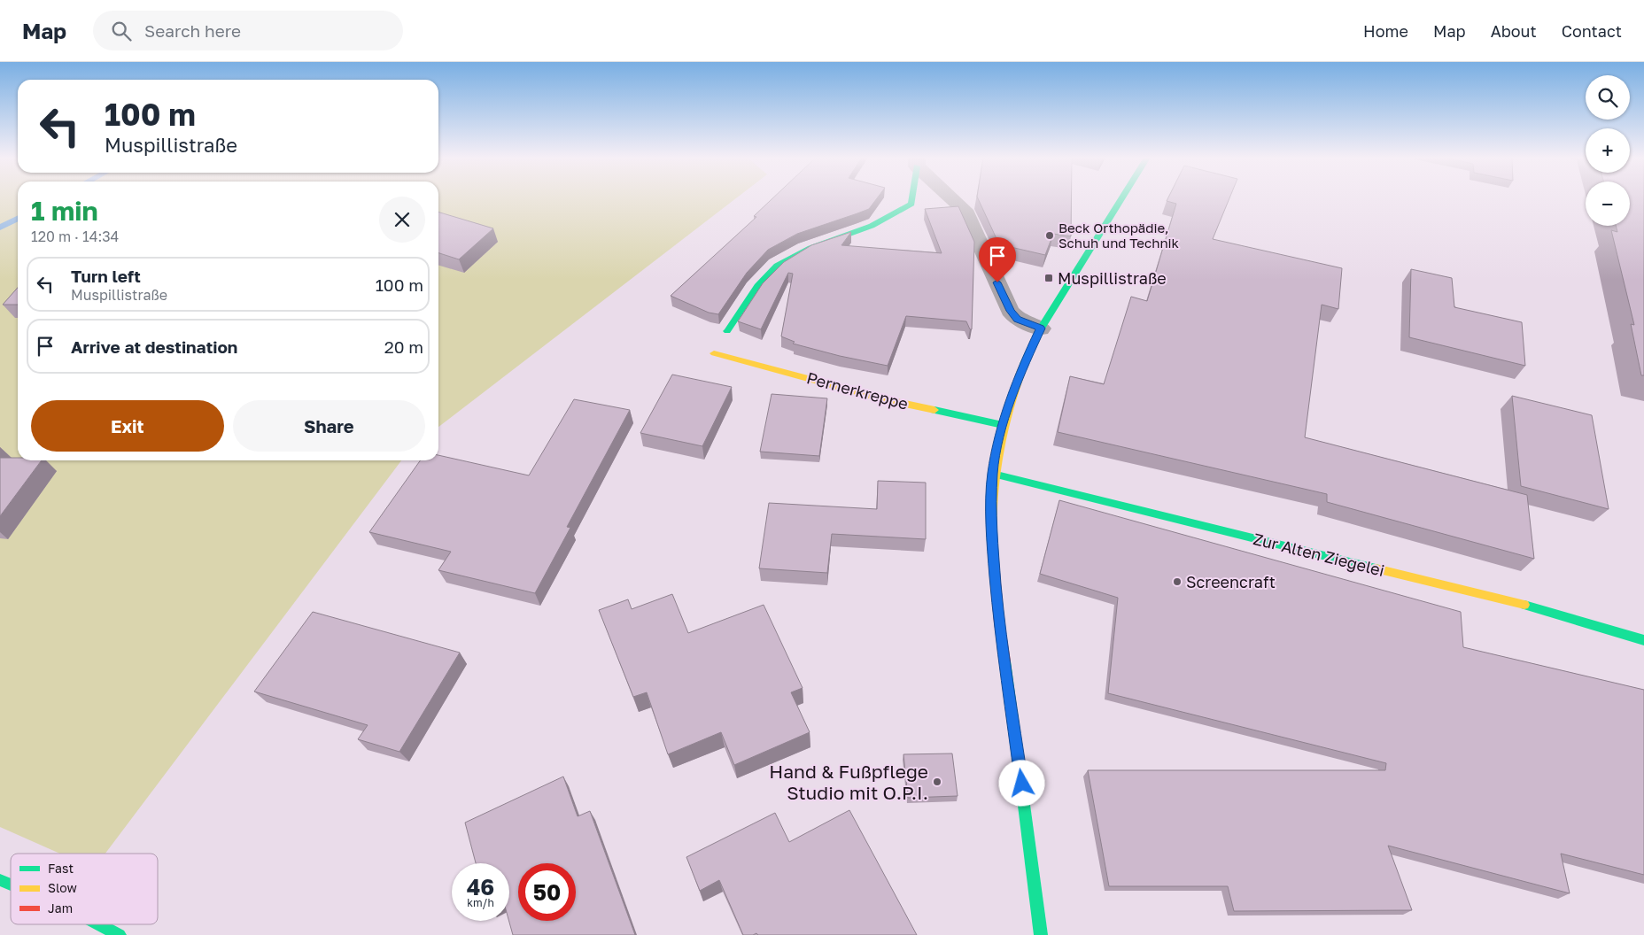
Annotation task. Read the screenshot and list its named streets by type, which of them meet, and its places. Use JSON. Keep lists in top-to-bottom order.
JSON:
{
  "streets": {
    "street": ["Pernerkreppe", "Zur Alten Ziegelei"]
  },
  "places": {
    "other": ["Beck Orthopädie, Schuh und Technik", "Screencraft", "Hand & Fußpflege Studio mit O.P.I."],
    "transit": ["Muspillistraße"]
  },
  "legend": ["Fast", "Slow", "Jam"],
  "page": {
    "header": "Map",
    "search": "Search here",
    "nav": [
      "Home",
      "Map",
      "About",
      "Contact"
    ],
    "map_buttons": ["+", "−"],
    "turn": ["100 m", "Muspillistraße"],
    "heading": ["1 min", "120 m · 14:34"],
    "list": [
      {
        "name": "Turn left",
        "note": "Muspillistraße",
        "value": "100 m"
      },
      {
        "name": "Arrive at destination",
        "value": "20 m"
      }
    ],
    "buttons": ["Exit", "Share"],
    "speed": "46 km/h",
    "limit": "50"
  }
}
